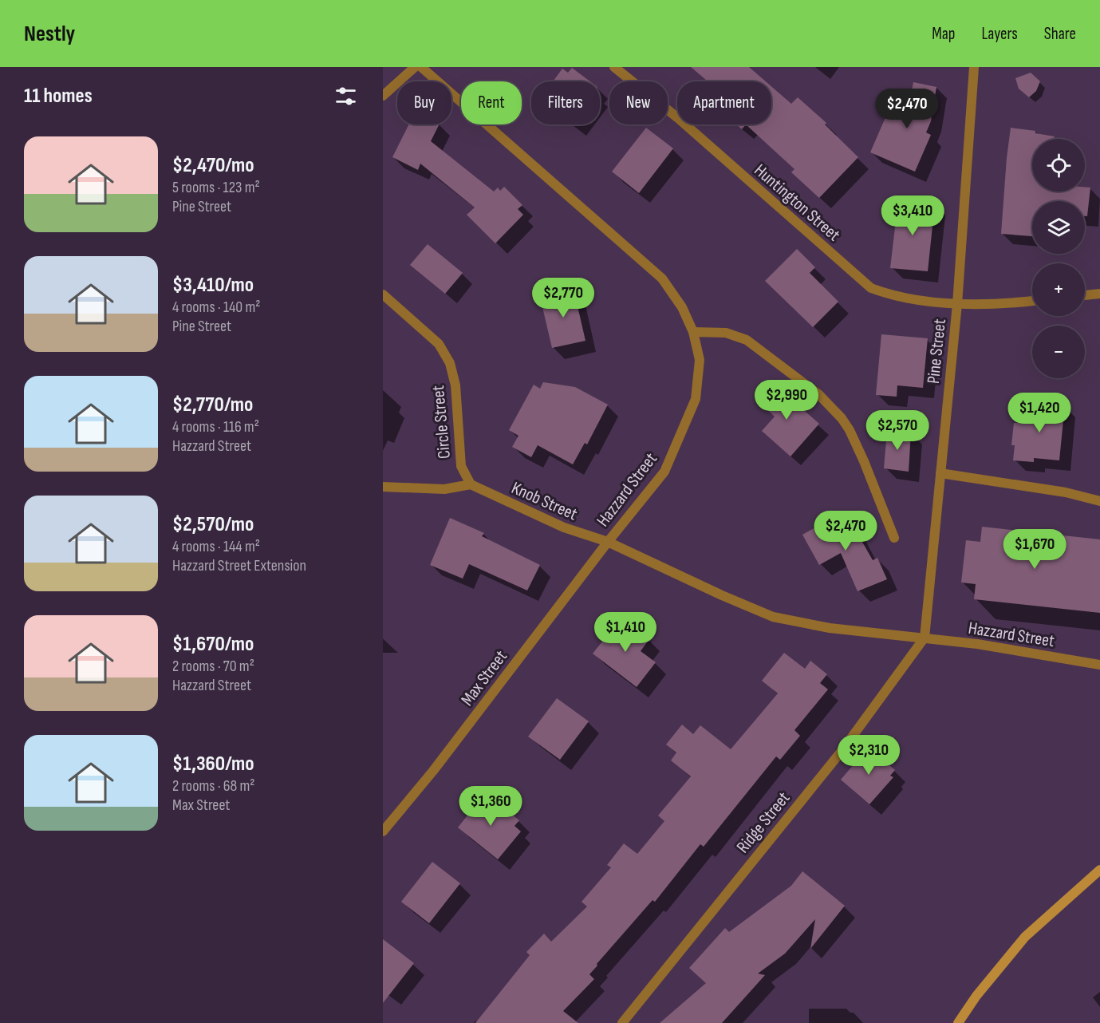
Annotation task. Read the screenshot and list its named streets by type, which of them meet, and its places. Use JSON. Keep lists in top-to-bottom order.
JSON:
{
  "streets": {
    "street": [
      "Huntington Street",
      "Pine Street",
      "Circle Street",
      "Hazzard Street",
      "Knob Street",
      "Max Street",
      "Ridge Street"
    ]
  },
  "crossings": [
    ["Huntington Street", "Pine Street"],
    ["Pine Street", "Hazzard Street"],
    ["Pine Street", "Ridge Street"],
    ["Circle Street", "Knob Street"],
    ["Hazzard Street", "Knob Street"],
    ["Hazzard Street", "Max Street"],
    ["Hazzard Street", "Ridge Street"],
    ["Knob Street", "Max Street"]
  ],
  "page": {
    "header": "Nestly",
    "nav": ["Map", "Layers", "Share"],
    "heading": "11 homes",
    "chip": [
      "Buy",
      "Rent",
      "Filters",
      "New",
      "Apartment"
    ],
    "price": [
      "$2,470",
      "$3,410",
      "$2,770",
      "$2,990",
      "$1,420",
      "$2,570",
      "$2,470",
      "$1,670",
      "$1,410",
      "$2,310",
      "$1,360"
    ],
    "list": [
      {
        "name": "$2,470/mo",
        "note": "5 rooms · 123 m² · Pine Street"
      },
      {
        "name": "$3,410/mo",
        "note": "4 rooms · 140 m² · Pine Street"
      },
      {
        "name": "$2,770/mo",
        "note": "4 rooms · 116 m² · Hazzard Street"
      },
      {
        "name": "$2,570/mo",
        "note": "4 rooms · 144 m² · Hazzard Street Extension"
      },
      {
        "name": "$1,670/mo",
        "note": "2 rooms · 70 m² · Hazzard Street"
      },
      {
        "name": "$1,360/mo",
        "note": "2 rooms · 68 m² · Max Street"
      }
    ],
    "map_buttons": ["+", "−"]
  }
}
